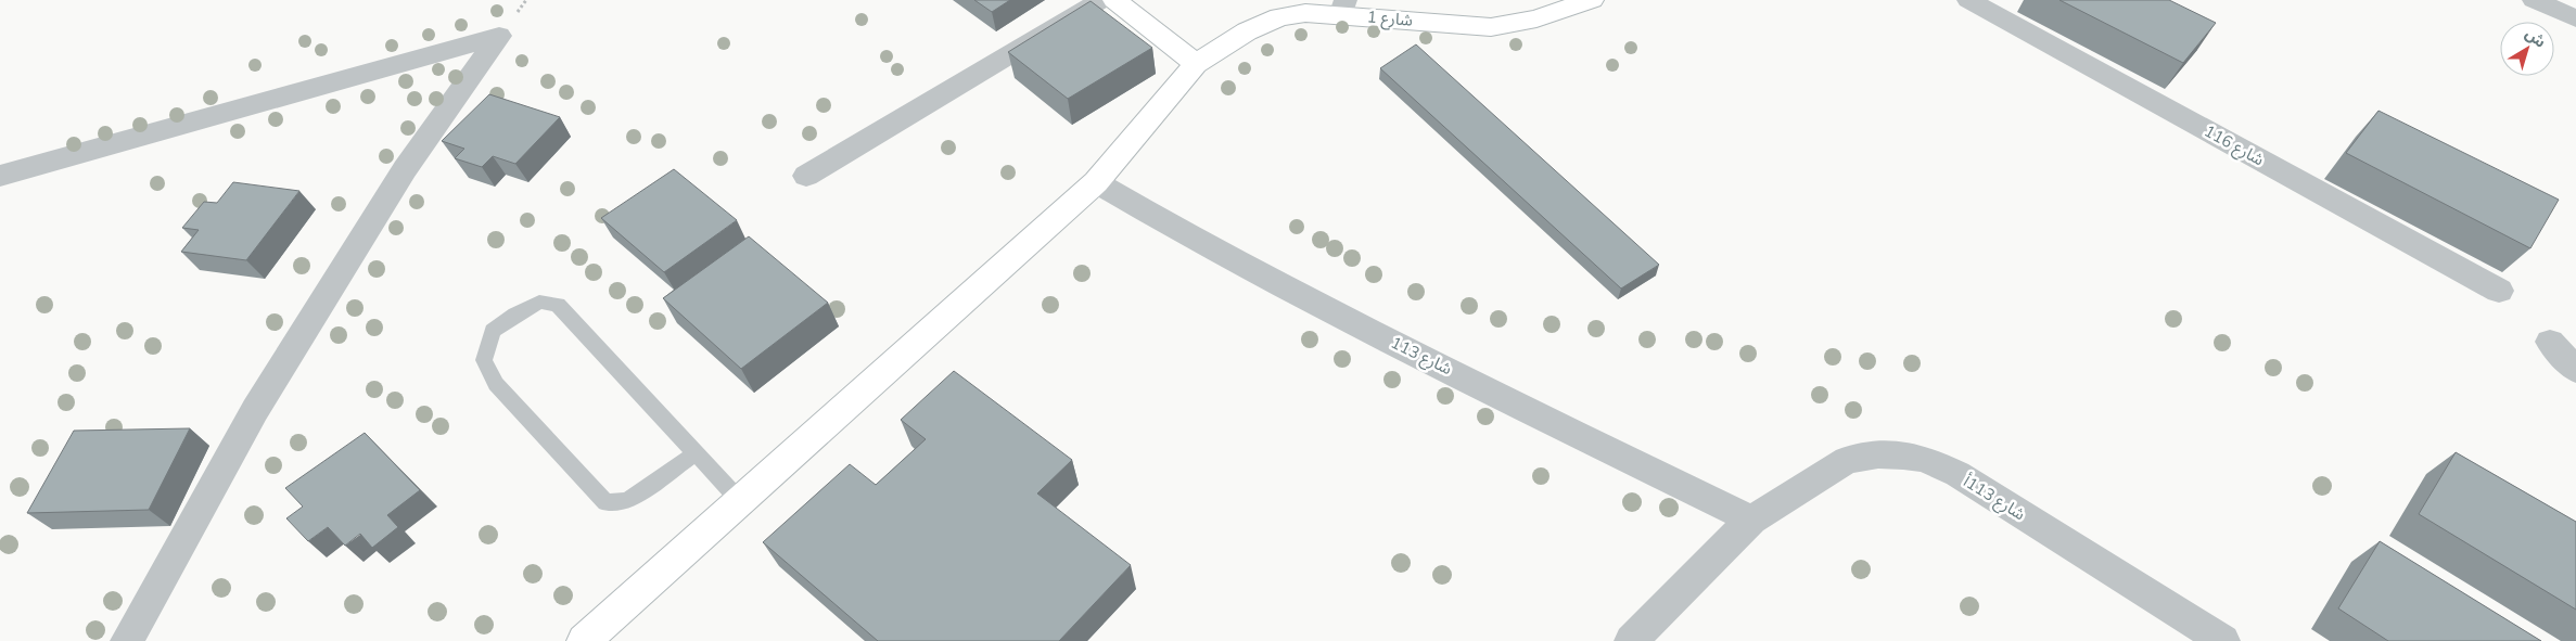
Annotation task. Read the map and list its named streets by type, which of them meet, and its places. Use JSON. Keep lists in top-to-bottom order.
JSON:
{
  "streets": {
    "main road": ["شارع 1"],
    "street": ["شارع 116", "شارع 113", "شارع 113أ"]
  },
  "crossings": [
    ["شارع 1", "شارع 113"],
    ["شارع 113", "شارع 113أ"]
  ],
  "north": "top right"
}
